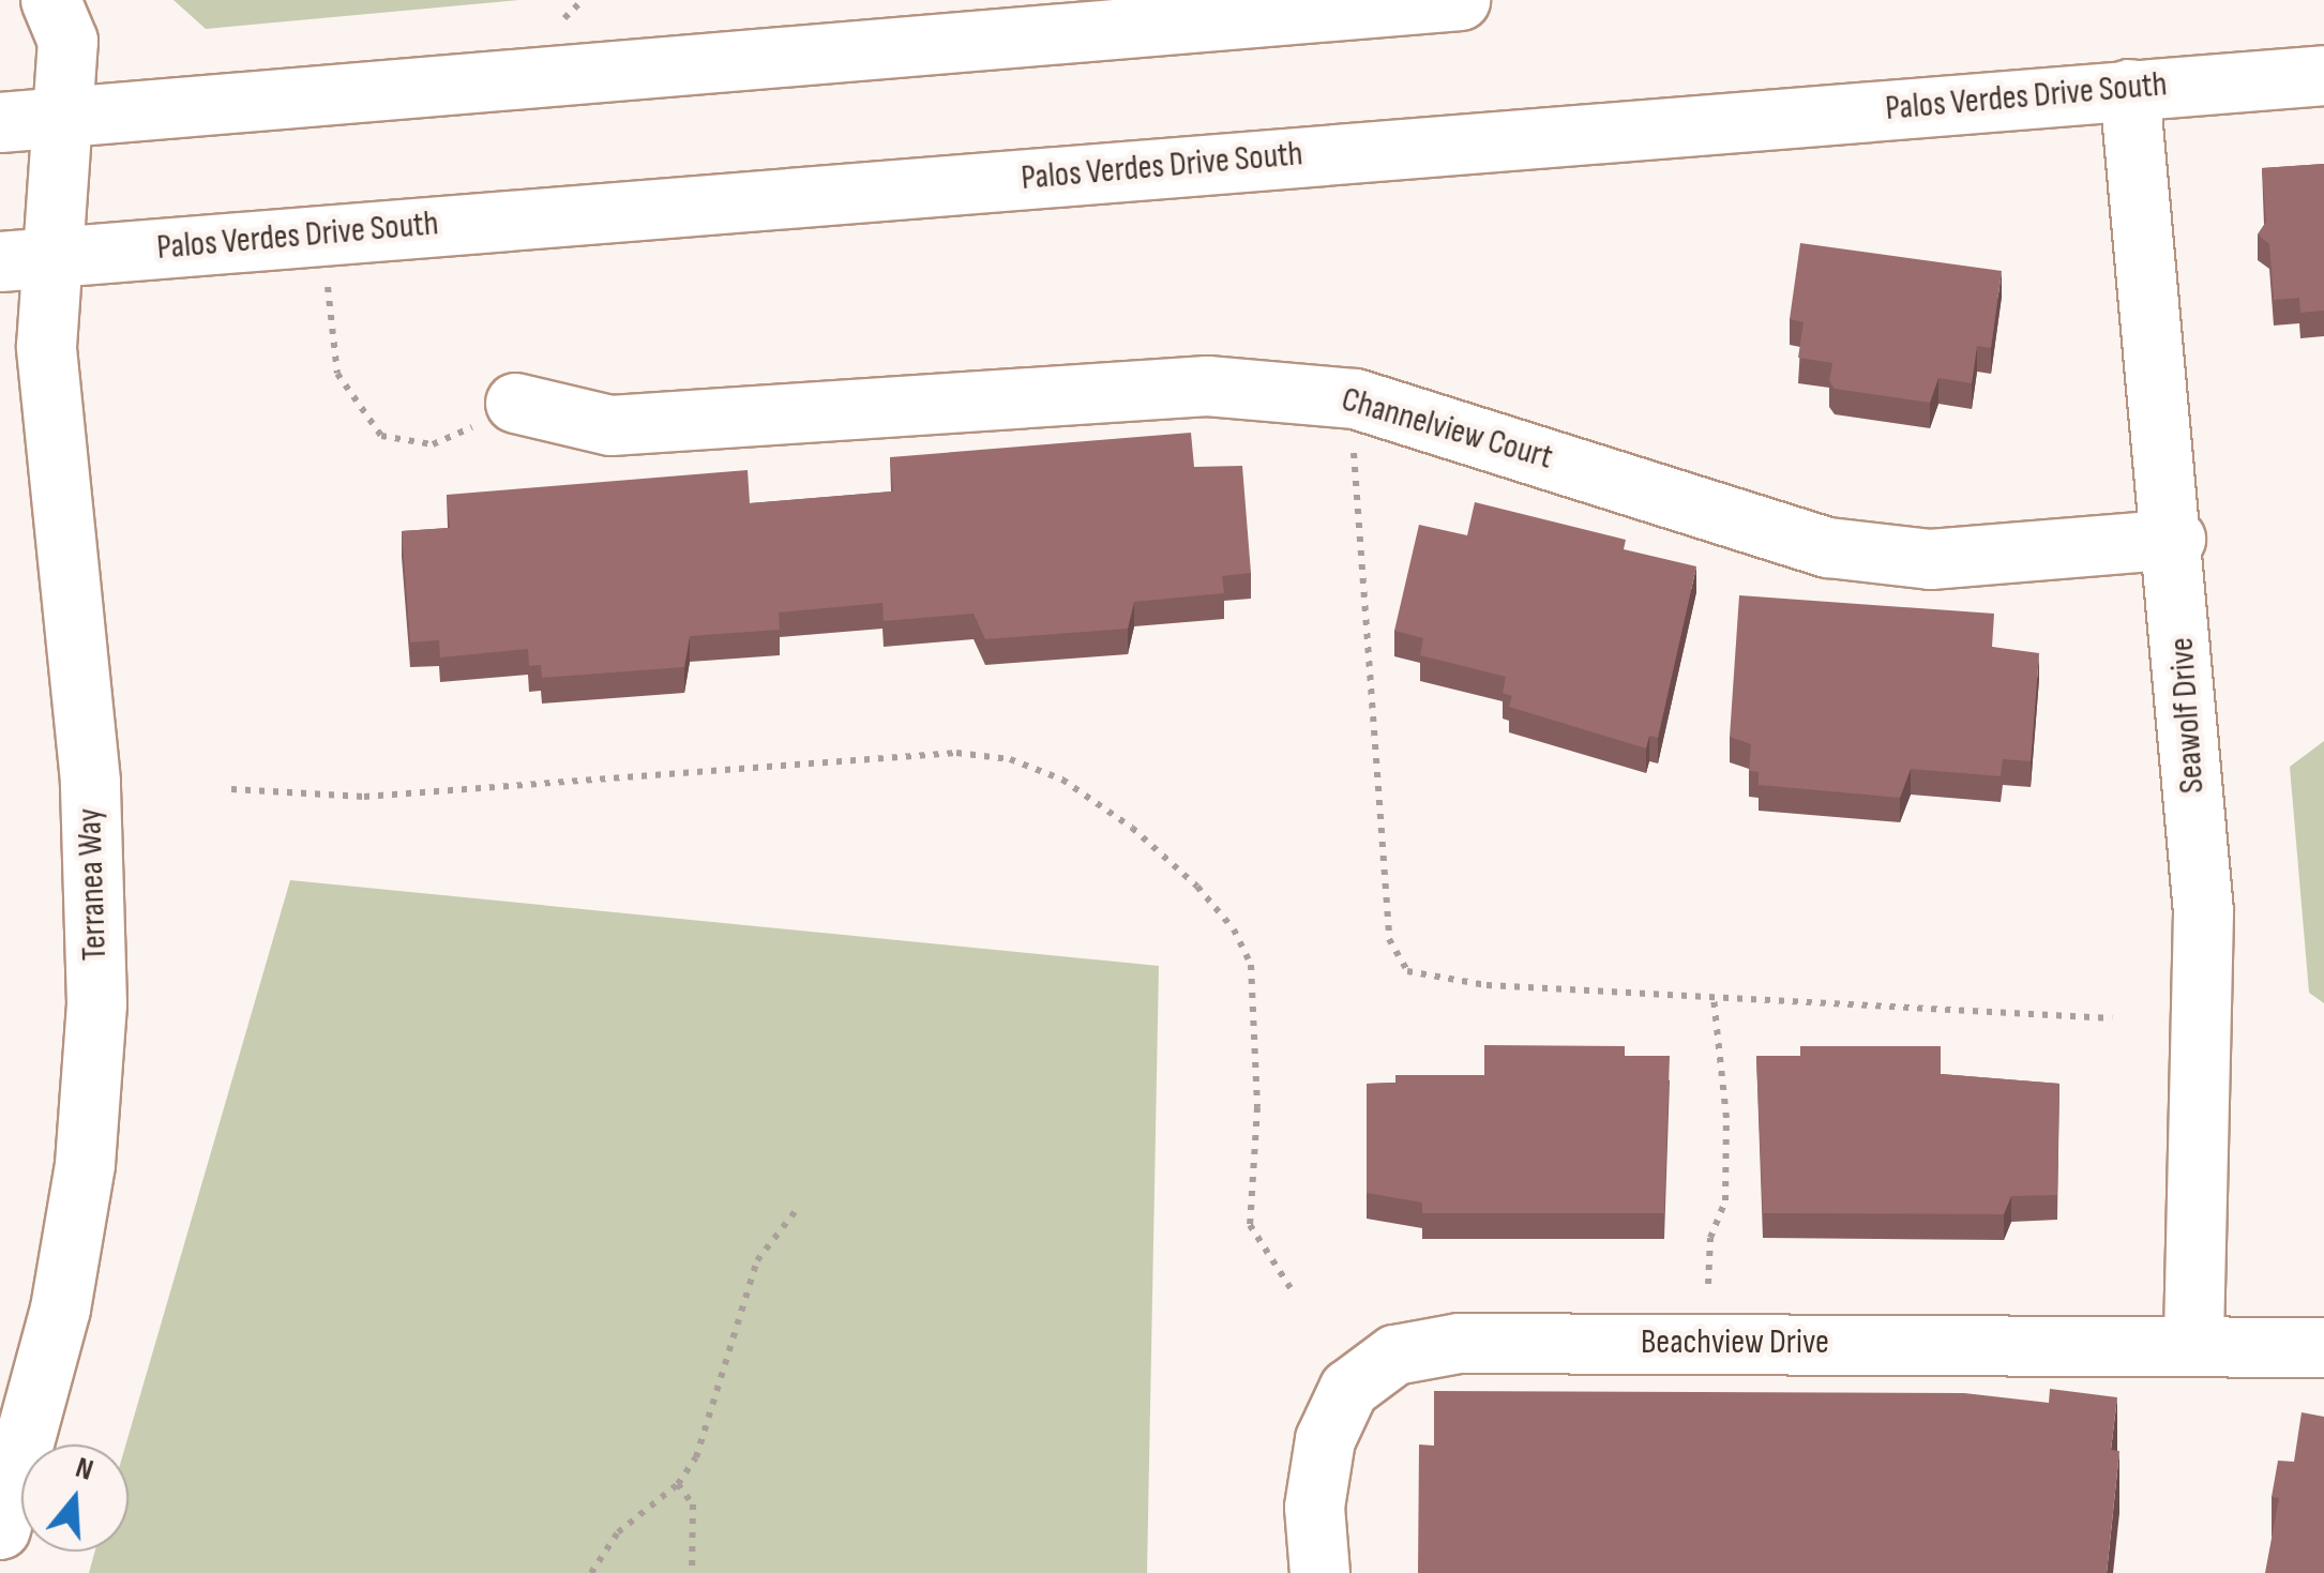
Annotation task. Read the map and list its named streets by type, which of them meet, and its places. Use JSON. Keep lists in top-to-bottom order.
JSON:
{
  "streets": {
    "street": [
      "Palos Verdes Drive South",
      "Channelview Court",
      "Seawolf Drive",
      "Terranea Way",
      "Beachview Drive"
    ]
  },
  "crossings": [
    ["Palos Verdes Drive South", "Seawolf Drive"],
    ["Palos Verdes Drive South", "Terranea Way"],
    ["Channelview Court", "Seawolf Drive"],
    ["Seawolf Drive", "Beachview Drive"]
  ],
  "north": "top"
}
